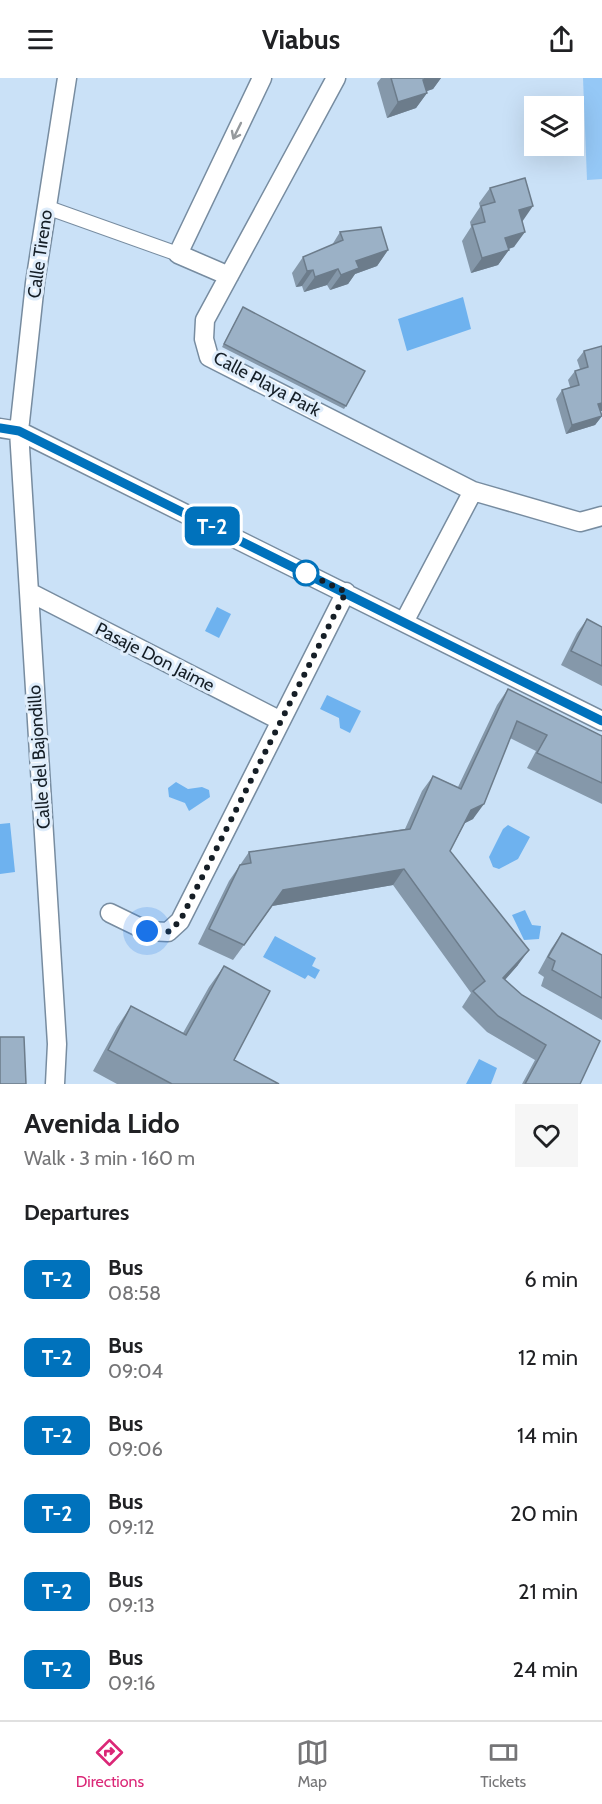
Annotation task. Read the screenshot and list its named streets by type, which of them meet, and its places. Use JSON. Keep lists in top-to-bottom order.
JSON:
{
  "streets": {
    "street": [
      "Calle Tireno",
      "Calle Playa Park",
      "Pasaje Don Jaime",
      "Calle del Bajondillo"
    ]
  },
  "crossings": [
    ["Calle Tireno", "Calle del Bajondillo"],
    ["Pasaje Don Jaime", "Calle del Bajondillo"]
  ],
  "lines": ["bus line T-2"],
  "page": {
    "header": "Viabus",
    "on_map": "T-2",
    "heading": [
      ["Avenida Lido", "Walk · 3 min · 160 m"],
      "Departures"
    ],
    "list": [
      {
        "mark": "T-2",
        "name": "Bus",
        "note": "08:58",
        "value": "6 min"
      },
      {
        "mark": "T-2",
        "name": "Bus",
        "note": "09:04",
        "value": "12 min"
      },
      {
        "mark": "T-2",
        "name": "Bus",
        "note": "09:06",
        "value": "14 min"
      },
      {
        "mark": "T-2",
        "name": "Bus",
        "note": "09:12",
        "value": "20 min"
      },
      {
        "mark": "T-2",
        "name": "Bus",
        "note": "09:13",
        "value": "21 min"
      },
      {
        "mark": "T-2",
        "name": "Bus",
        "note": "09:16",
        "value": "24 min"
      }
    ],
    "tabs": ["Directions", "Map", "Tickets"]
  }
}
